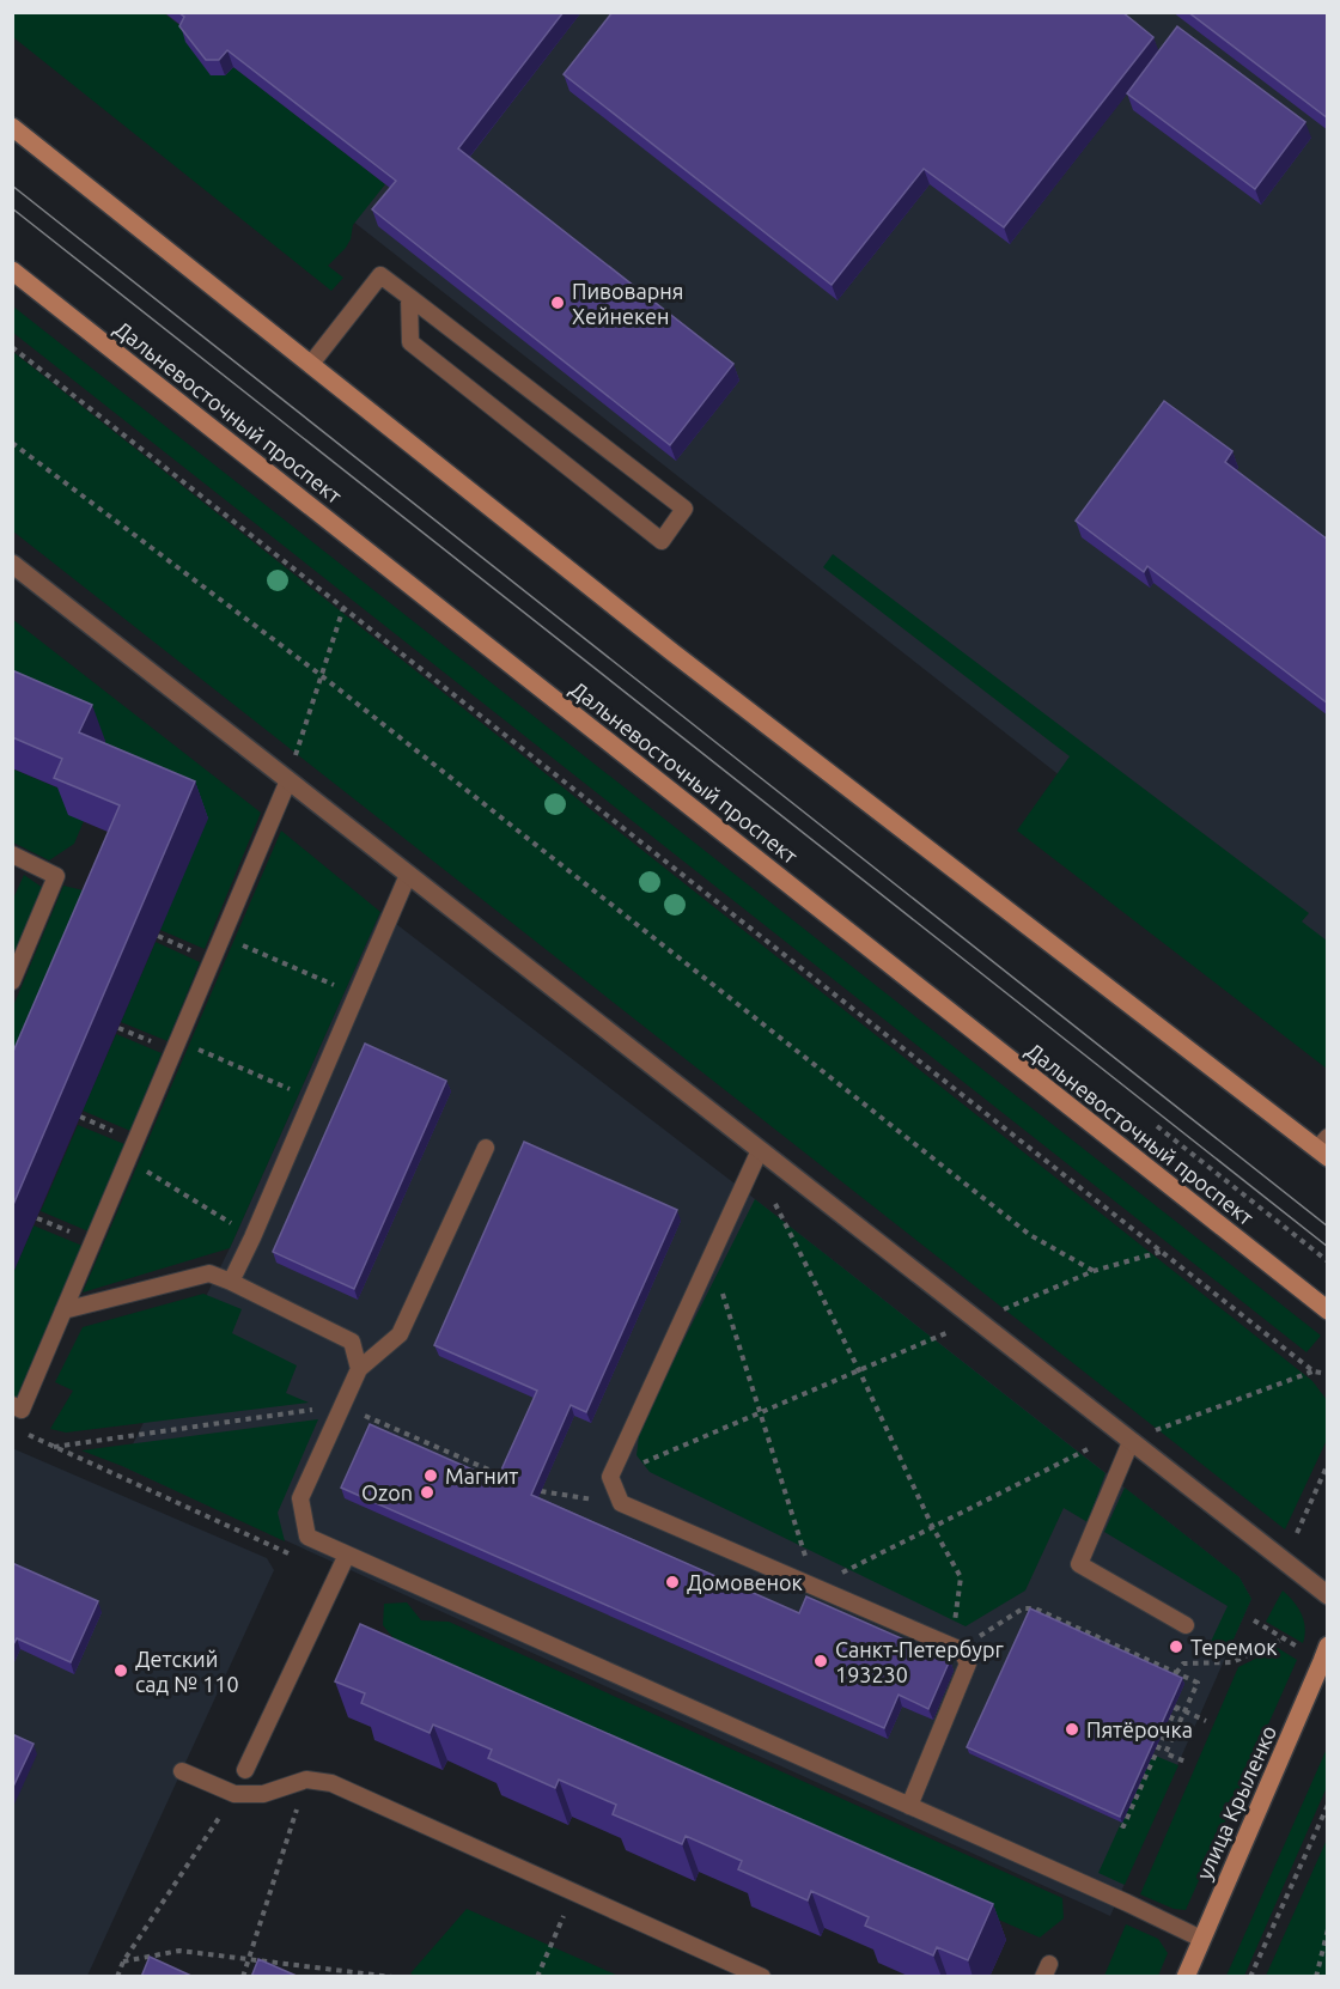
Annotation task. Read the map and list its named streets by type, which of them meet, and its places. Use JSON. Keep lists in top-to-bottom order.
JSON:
{
  "streets": {
    "main road": ["Дальневосточный проспект", "улица Крыленко"]
  },
  "places": [
    "Пивоварня Хейнекен",
    "Магнит",
    "Ozon",
    "Домовенок",
    "Теремок",
    "Санкт-Петербург 193230",
    "Детский сад № 110",
    "Пятёрочка"
  ]
}
